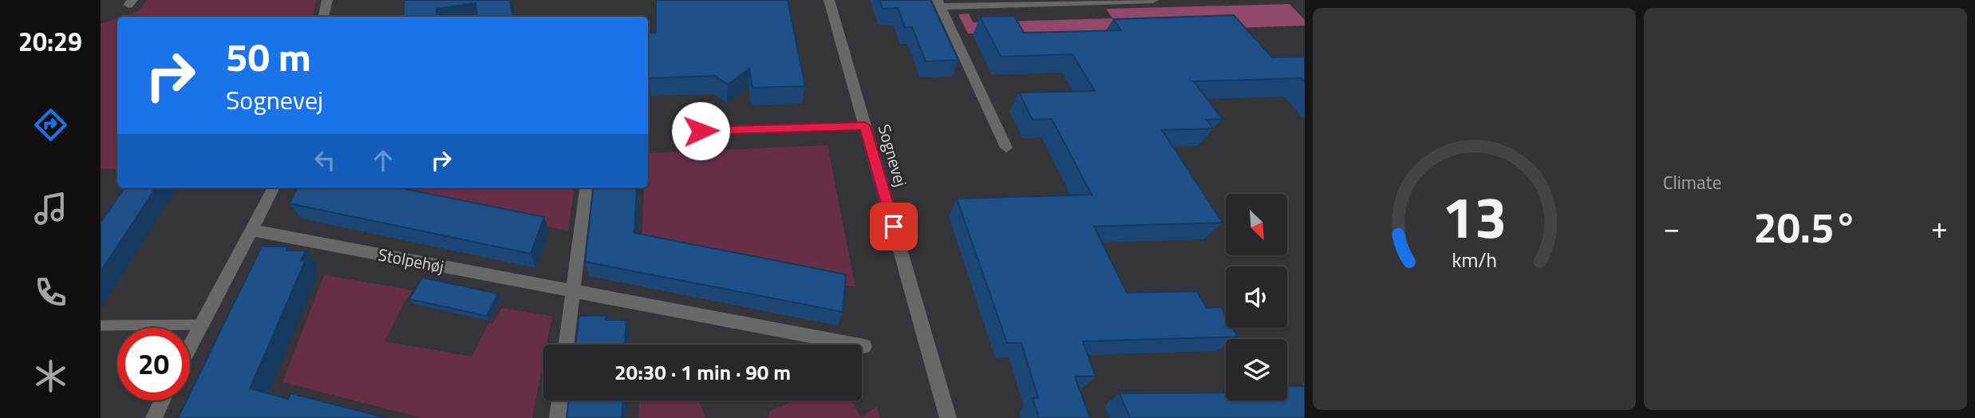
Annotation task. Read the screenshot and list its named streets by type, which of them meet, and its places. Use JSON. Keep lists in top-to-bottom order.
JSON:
{
  "streets": {
    "street": ["Sognevej", "Stolpehøj"]
  },
  "north": "bottom right",
  "page": {
    "tabs": "20:29",
    "tile": "Climate",
    "turn": ["50 m", "Sognevej"],
    "heat": ["−", "20.5°", "+"],
    "limit": "20",
    "trip": "20:30 · 1 min · 90 m",
    "gauge": ["13", "km/h"]
  }
}
